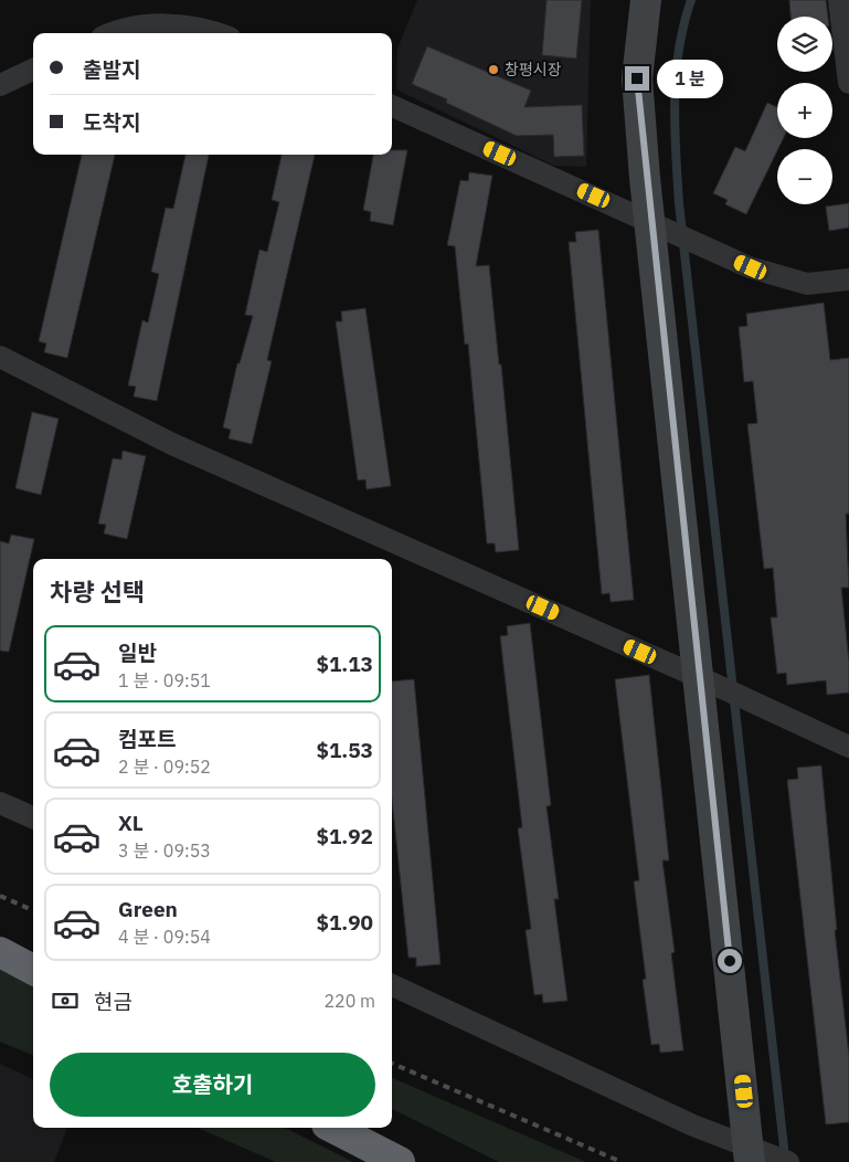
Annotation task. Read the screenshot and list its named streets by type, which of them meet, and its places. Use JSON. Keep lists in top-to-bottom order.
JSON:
{
  "places": ["창평시장"],
  "page": {
    "map_buttons": ["+", "−"],
    "banner": ["출발지", "도착지"],
    "bubble": "1 분",
    "heading": "차량 선택",
    "list": [
      {
        "name": "일반",
        "note": "1 분 · 09:51",
        "value": "$1.13"
      },
      {
        "name": "컴포트",
        "note": "2 분 · 09:52",
        "value": "$1.53"
      },
      {
        "name": "XL",
        "note": "3 분 · 09:53",
        "value": "$1.92"
      },
      {
        "name": "Green",
        "note": "4 분 · 09:54",
        "value": "$1.90"
      }
    ],
    "pay": ["현금", "220 m"],
    "buttons": "호출하기"
  }
}
